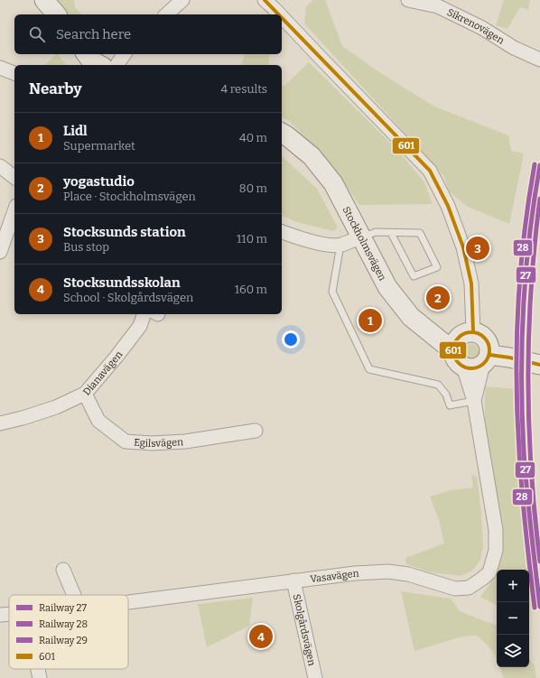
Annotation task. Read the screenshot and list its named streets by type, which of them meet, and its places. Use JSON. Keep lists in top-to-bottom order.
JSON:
{
  "streets": {
    "street": [
      "Sikrenovägen",
      "Stockholmsvägen",
      "Dianavägen",
      "Egilsvägen",
      "Vasavägen",
      "Skolgårdsvägen"
    ]
  },
  "crossings": [
    ["Stockholmsvägen", "Vasavägen"],
    ["Dianavägen", "Egilsvägen"],
    ["Vasavägen", "Skolgårdsvägen"]
  ],
  "lines": [
    "transit line 601",
    "rail line 28",
    "rail line 27",
    "rail line 29"
  ],
  "legend": [
    "Railway 27",
    "Railway 28",
    "Railway 29",
    "601"
  ],
  "page": {
    "search": "Search here",
    "heading": ["Nearby", "4 results"],
    "list": [
      {
        "mark": "1",
        "name": "Lidl",
        "note": "Supermarket",
        "value": "40 m"
      },
      {
        "mark": "2",
        "name": "yogastudio",
        "note": "Place · Stockholmsvägen",
        "value": "80 m"
      },
      {
        "mark": "3",
        "name": "Stocksunds station",
        "note": "Bus stop",
        "value": "110 m"
      },
      {
        "mark": "4",
        "name": "Stocksundsskolan",
        "note": "School · Skolgårdsvägen",
        "value": "160 m"
      }
    ],
    "pins": [
      "3",
      "2",
      "1",
      "4"
    ],
    "map_buttons": ["+", "−"]
  }
}
